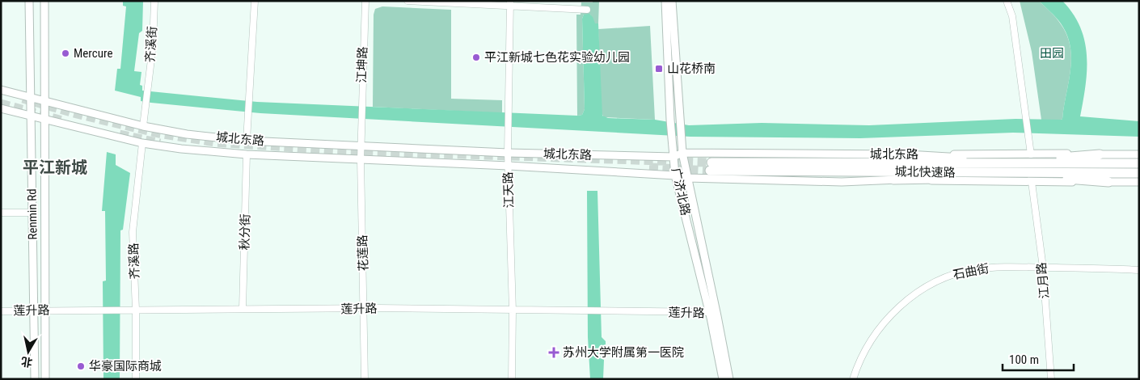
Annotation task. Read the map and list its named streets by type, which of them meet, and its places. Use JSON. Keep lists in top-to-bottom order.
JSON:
{
  "streets": {
    "highway": ["城北快速路"],
    "main road": ["城北东路", "广济北路", "Renmin Rd"],
    "street": [
      "齐溪街",
      "江坤路",
      "江天路",
      "秋分街",
      "花莲路",
      "齐溪路",
      "石曲街",
      "江月路",
      "莲升路"
    ]
  },
  "crossings": [
    ["齐溪街", "城北东路"],
    ["江坤路", "花莲路"],
    ["城北东路", "江天路"],
    ["城北东路", "广济北路"],
    ["城北东路", "Renmin Rd"],
    ["城北东路", "秋分街"],
    ["城北东路", "花莲路"],
    ["城北东路", "齐溪路"],
    ["城北东路", "江月路"],
    ["江天路", "莲升路"],
    ["广济北路", "莲升路"],
    ["Renmin Rd", "莲升路"],
    ["秋分街", "莲升路"],
    ["花莲路", "莲升路"],
    ["齐溪路", "莲升路"],
    ["石曲街", "江月路"]
  ],
  "districts": ["平江新城"],
  "parks": ["田园"],
  "places": {
    "other": ["Mercure", "平江新城七色花实验幼儿园", "华豪国际商城"],
    "transit": ["山花桥南"],
    "health": ["苏州大学附属第一医院"]
  },
  "scale_bar": "100 m",
  "north": "bottom"
}
